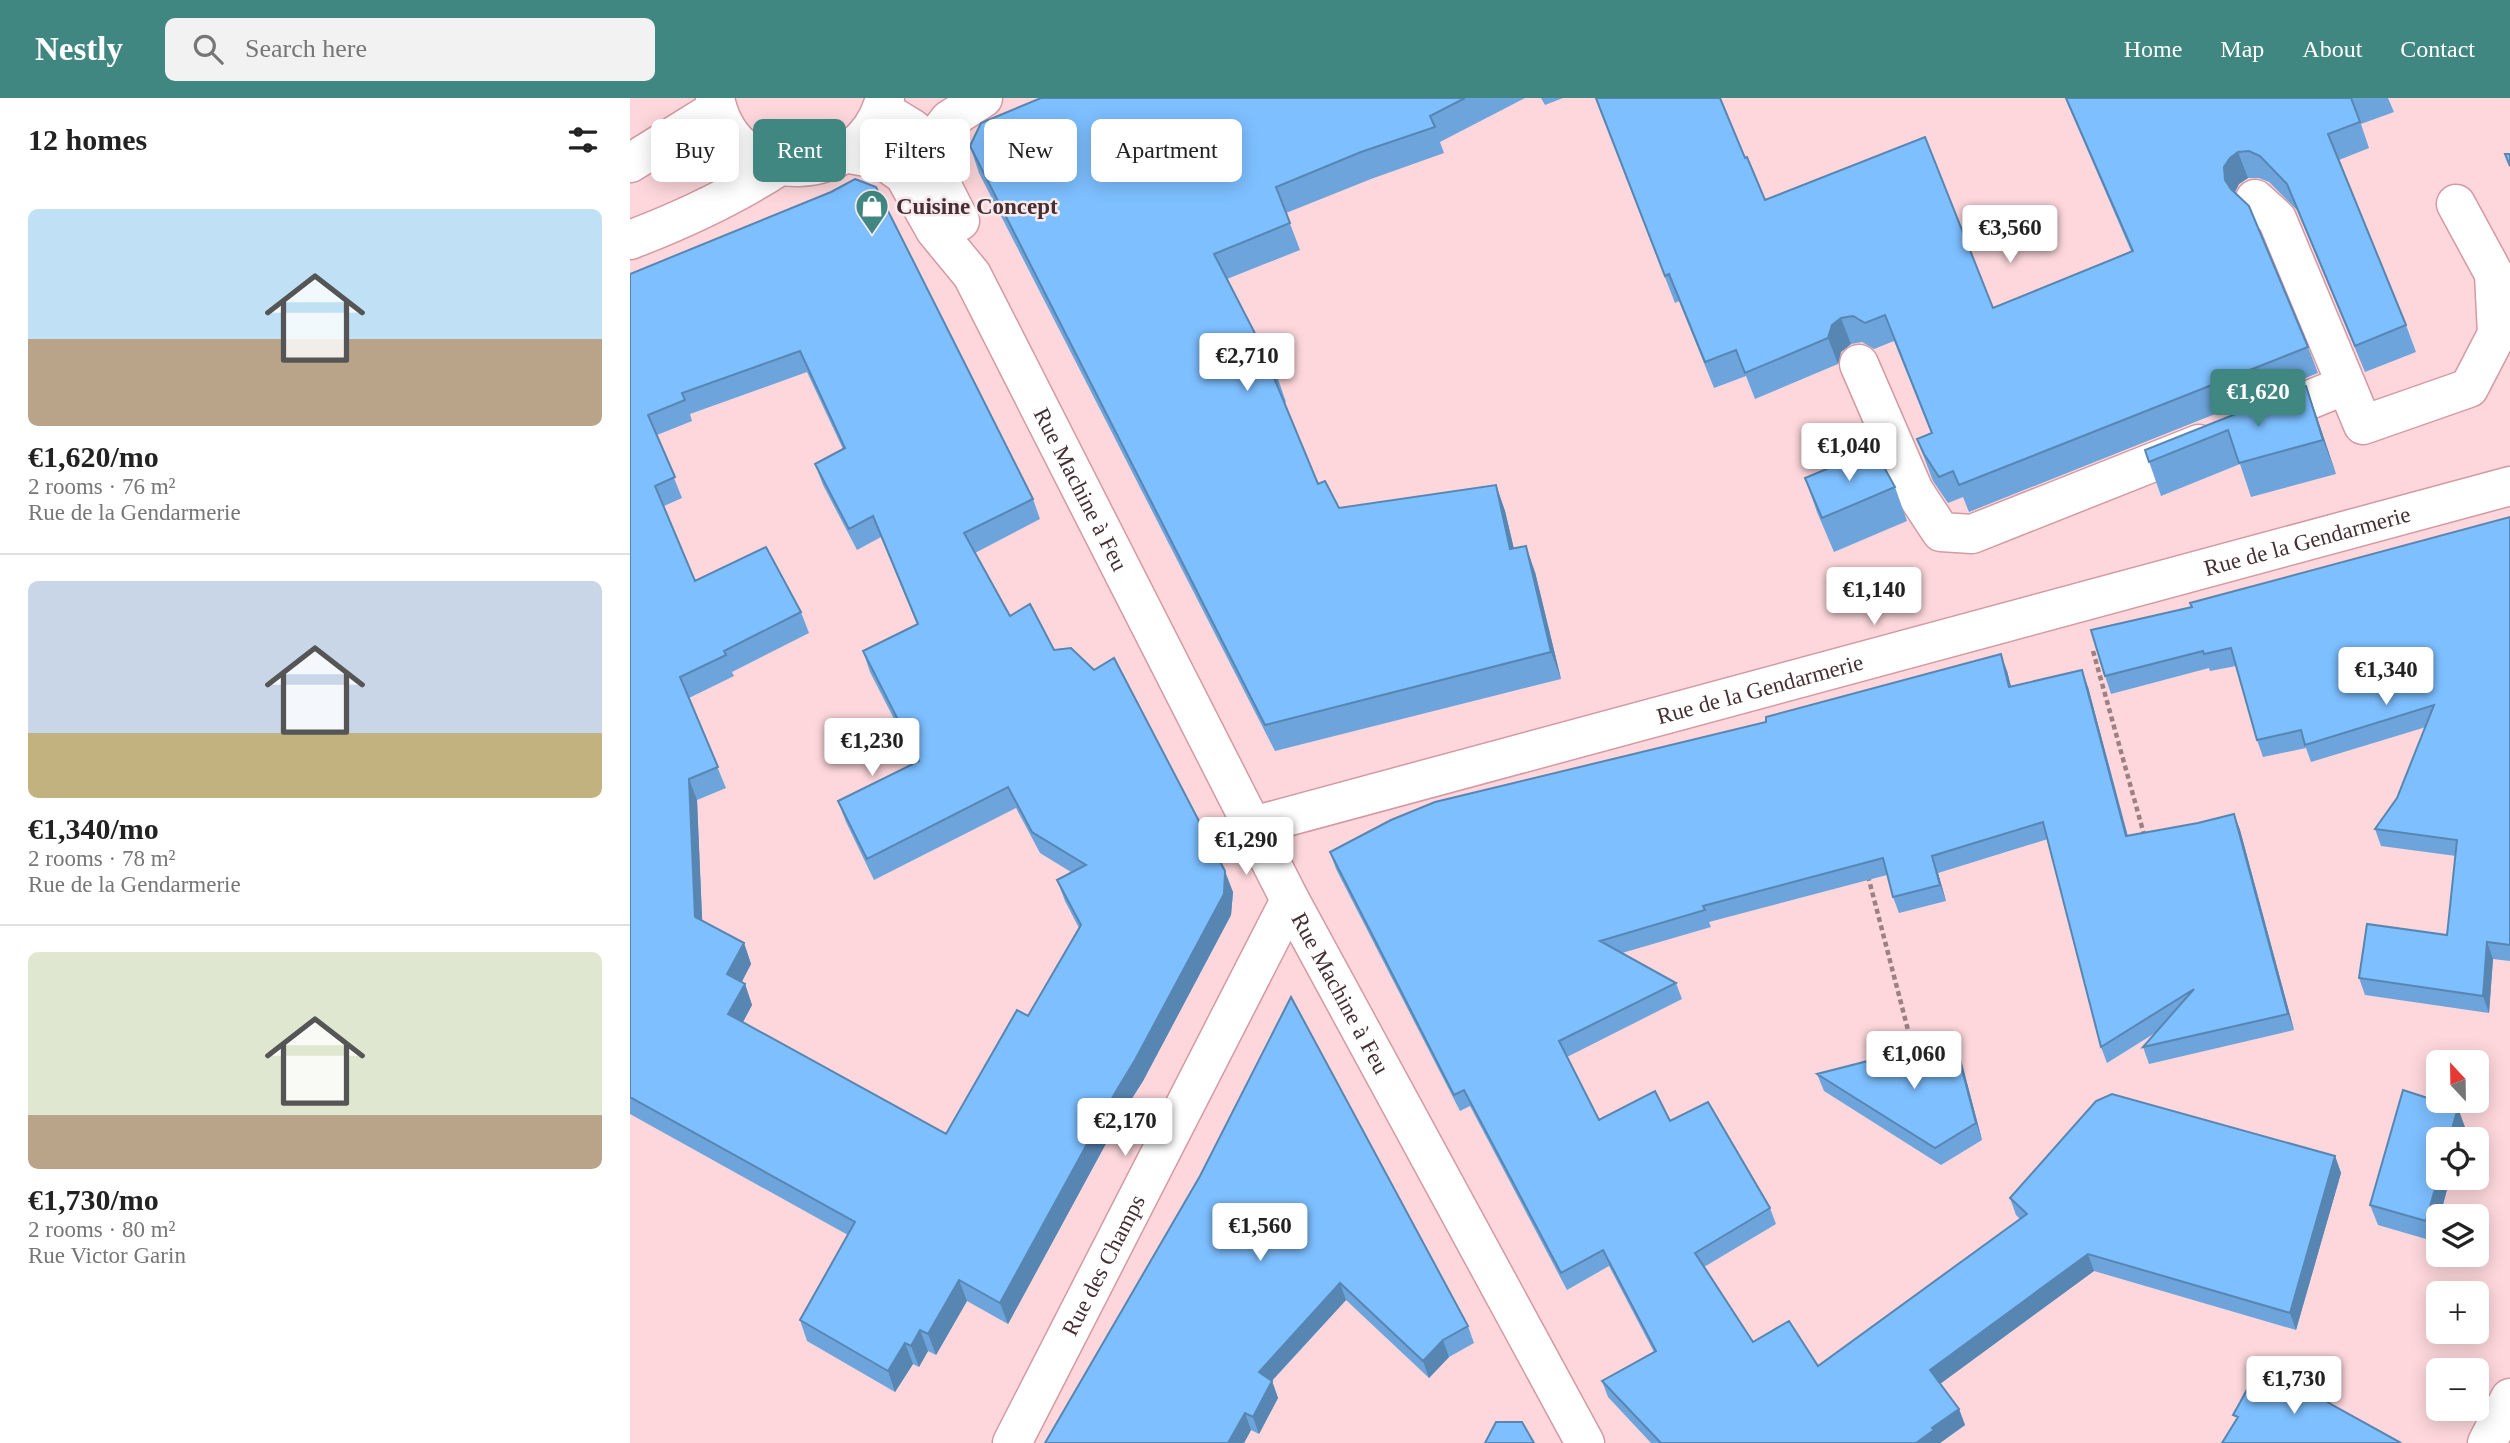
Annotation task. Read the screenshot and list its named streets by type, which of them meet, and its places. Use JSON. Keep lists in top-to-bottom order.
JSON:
{
  "streets": {
    "street": ["Rue Machine à Feu", "Rue de la Gendarmerie", "Rue des Champs"]
  },
  "crossings": [
    ["Rue Machine à Feu", "Rue de la Gendarmerie"],
    ["Rue Machine à Feu", "Rue des Champs"]
  ],
  "places": {
    "shop": ["Cuisine Concept"]
  },
  "north": "top",
  "page": {
    "header": "Nestly",
    "search": "Search here",
    "nav": [
      "Home",
      "Map",
      "About",
      "Contact"
    ],
    "heading": "12 homes",
    "chip": [
      "Buy",
      "Rent",
      "Filters",
      "New",
      "Apartment"
    ],
    "list": [
      {
        "name": "€1,620/mo",
        "note": "2 rooms · 76 m² · Rue de la Gendarmerie"
      },
      {
        "name": "€1,340/mo",
        "note": "2 rooms · 78 m² · Rue de la Gendarmerie"
      },
      {
        "name": "€1,730/mo",
        "note": "2 rooms · 80 m² · Rue Victor Garin"
      }
    ],
    "price": [
      "€3,560",
      "€2,710",
      "€1,620",
      "€1,040",
      "€1,140",
      "€1,340",
      "€1,230",
      "€1,290",
      "€1,060",
      "€2,170",
      "€1,560",
      "€1,730"
    ],
    "map_buttons": ["+", "−"]
  }
}
